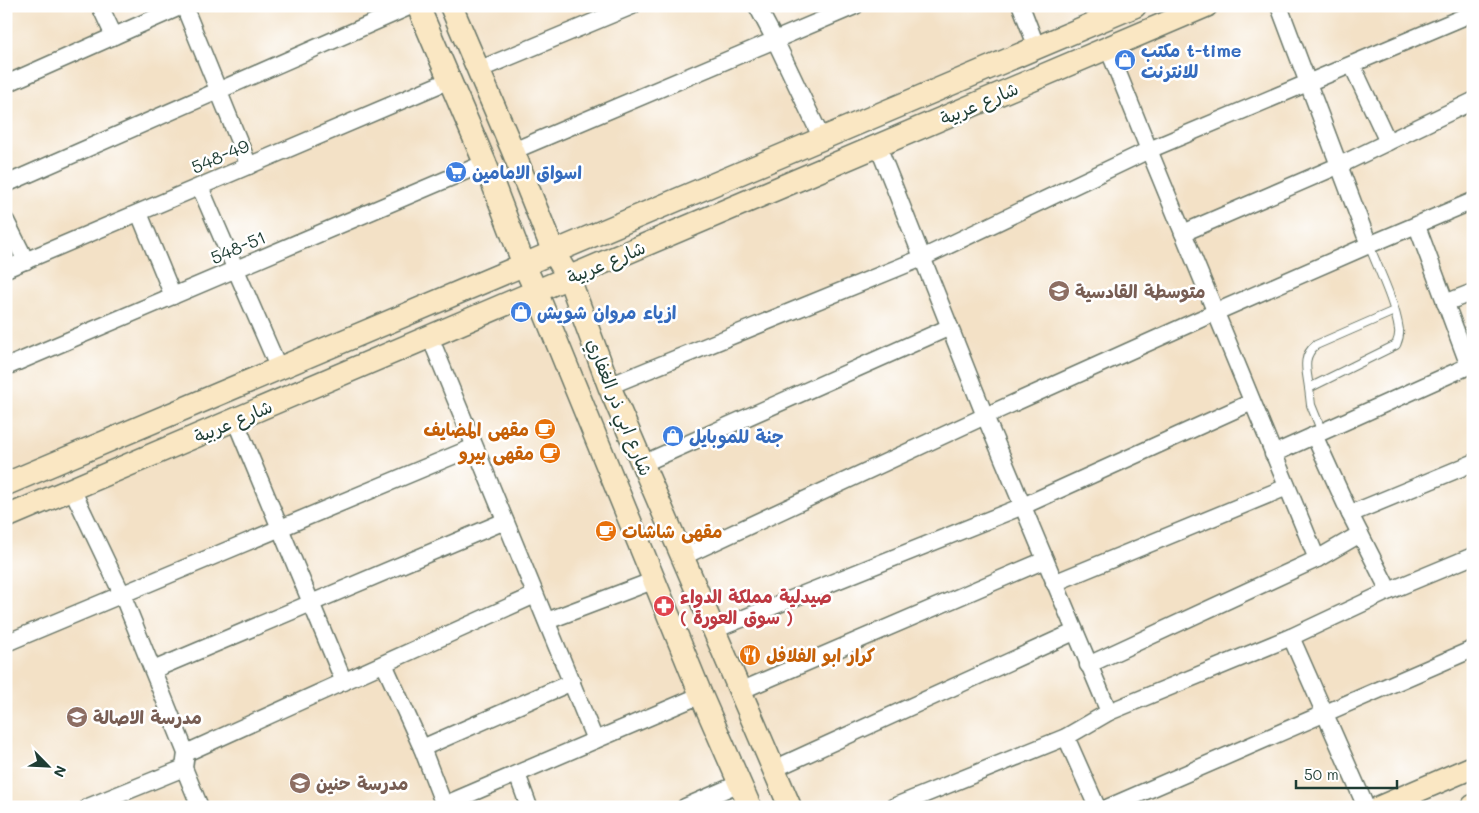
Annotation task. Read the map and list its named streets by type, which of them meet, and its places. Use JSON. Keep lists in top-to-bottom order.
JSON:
{
  "streets": {
    "main road": ["شارع عربية", "شارع ابي ذر الغفاري"],
    "street": ["548-49", "548-51"]
  },
  "crossings": [
    ["شارع عربية", "شارع ابي ذر الغفاري"],
    ["548-49", "شارع ابي ذر الغفاري"],
    ["548-51", "شارع ابي ذر الغفاري"]
  ],
  "places": {
    "shop": ["مكتب t-time للانترنت", "ازياء مروان شويش", "جنة للموبايل"],
    "supermarket": ["اسواق الامامين"],
    "school or university": ["متوسطة القادسية", "مدرسة الاصالة", "مدرسة حنين"],
    "cafe": ["مقهى المضايف", "مقهى بيرو", "مقهى شاشات"],
    "pharmacy": ["صيدلية مملكة الدواء ( سوق العورة )"],
    "restaurant": ["كرار ابو الفلافل"]
  },
  "scale_bar": "50 m",
  "north": "bottom right"
}
